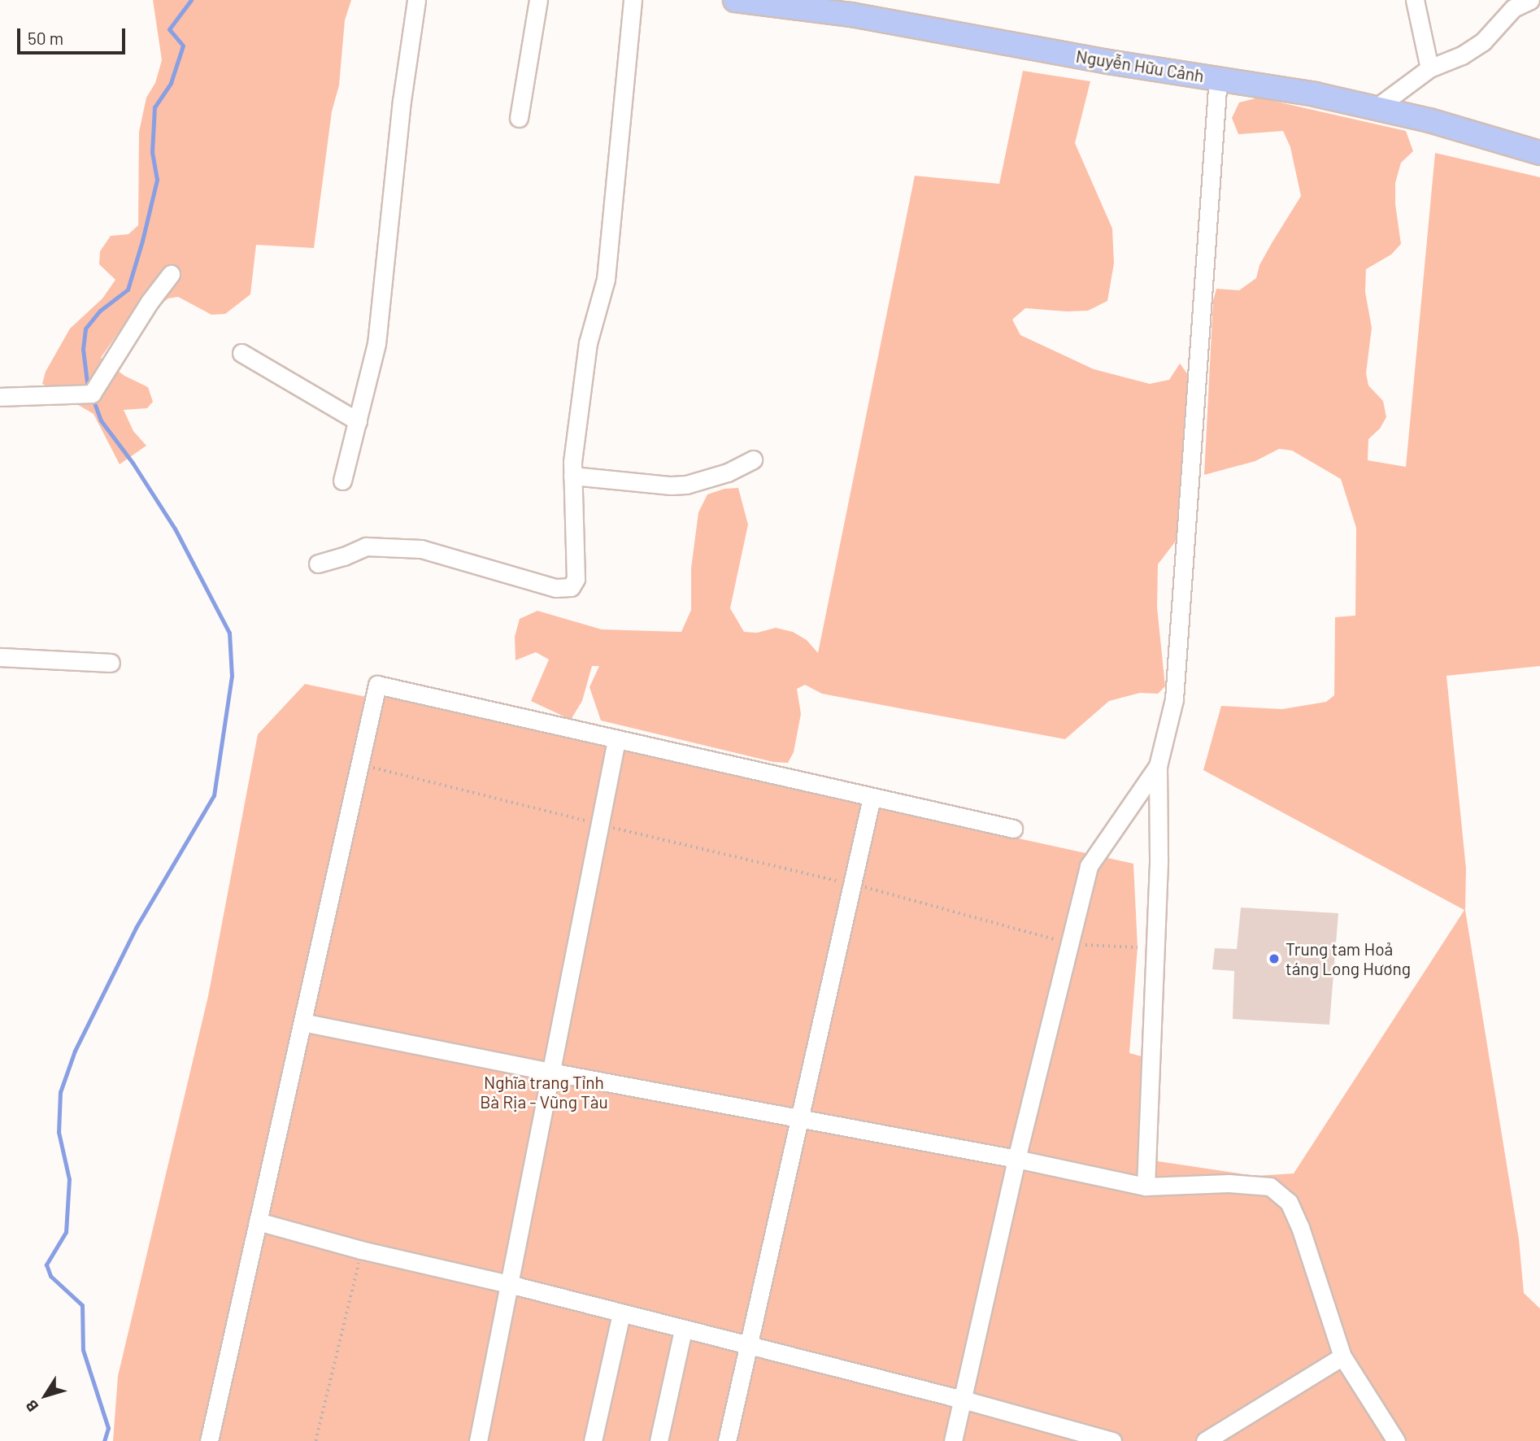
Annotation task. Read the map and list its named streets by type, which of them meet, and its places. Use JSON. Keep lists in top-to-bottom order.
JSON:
{
  "streets": {
    "main road": ["Nguyễn Hữu Cảnh"]
  },
  "parks": ["Nghĩa trang Tỉnh Bà Rịa - Vũng Tàu"],
  "places": ["Trung tam Hoả táng Long Hương"],
  "scale_bar": "50 m",
  "north": "bottom left"
}
